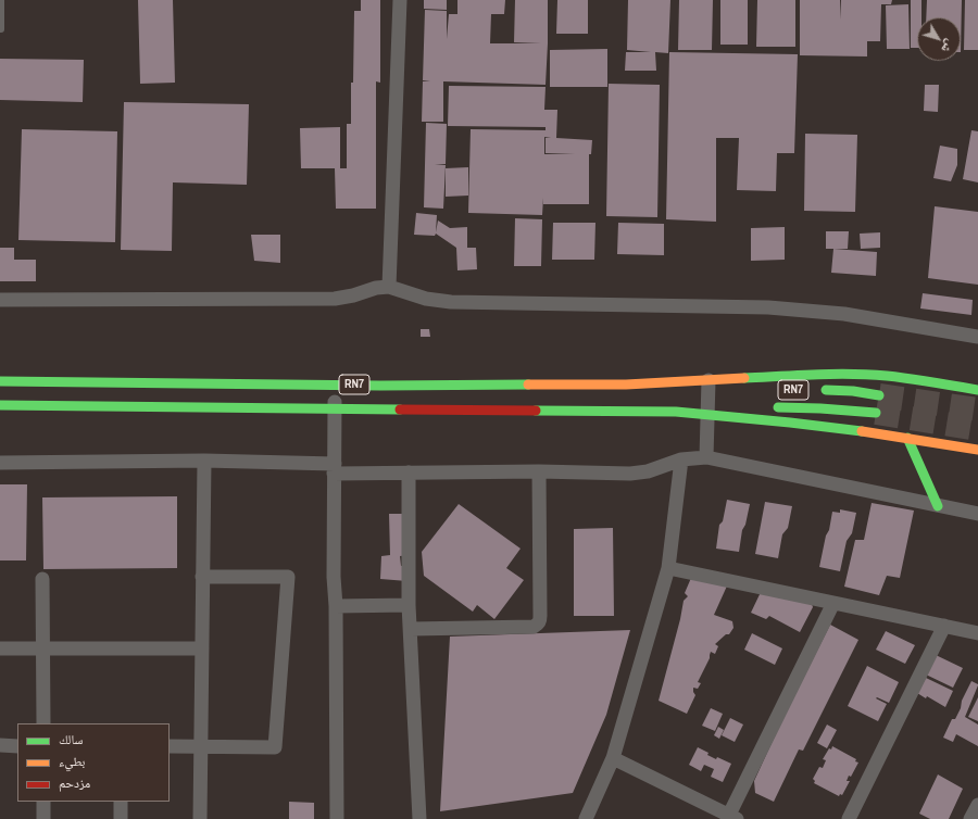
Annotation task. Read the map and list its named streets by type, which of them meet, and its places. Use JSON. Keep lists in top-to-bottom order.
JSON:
{
  "streets": {
    "highway": ["RN7"]
  },
  "legend": ["سالك", "بطيء", "مزدحم"],
  "north": "bottom right"
}
